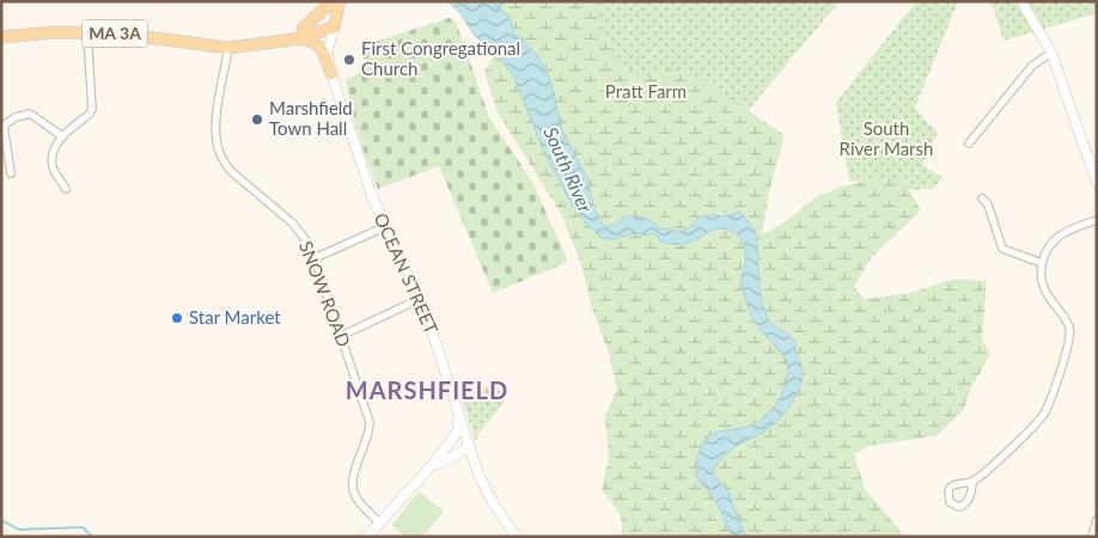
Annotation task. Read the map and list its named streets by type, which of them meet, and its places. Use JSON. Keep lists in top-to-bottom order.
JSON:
{
  "streets": {
    "main road": ["MA 3A", "OCEAN STREET"],
    "street": ["SNOW ROAD"]
  },
  "crossings": [
    ["MA 3A", "OCEAN STREET"],
    ["MA 3A", "SNOW ROAD"]
  ],
  "districts": ["MARSHFIELD"],
  "water": ["South River"],
  "parks": ["Pratt Farm", "South River Marsh"],
  "places": ["First Congregational Church", "Marshfield Town Hall", "Star Market"]
}
